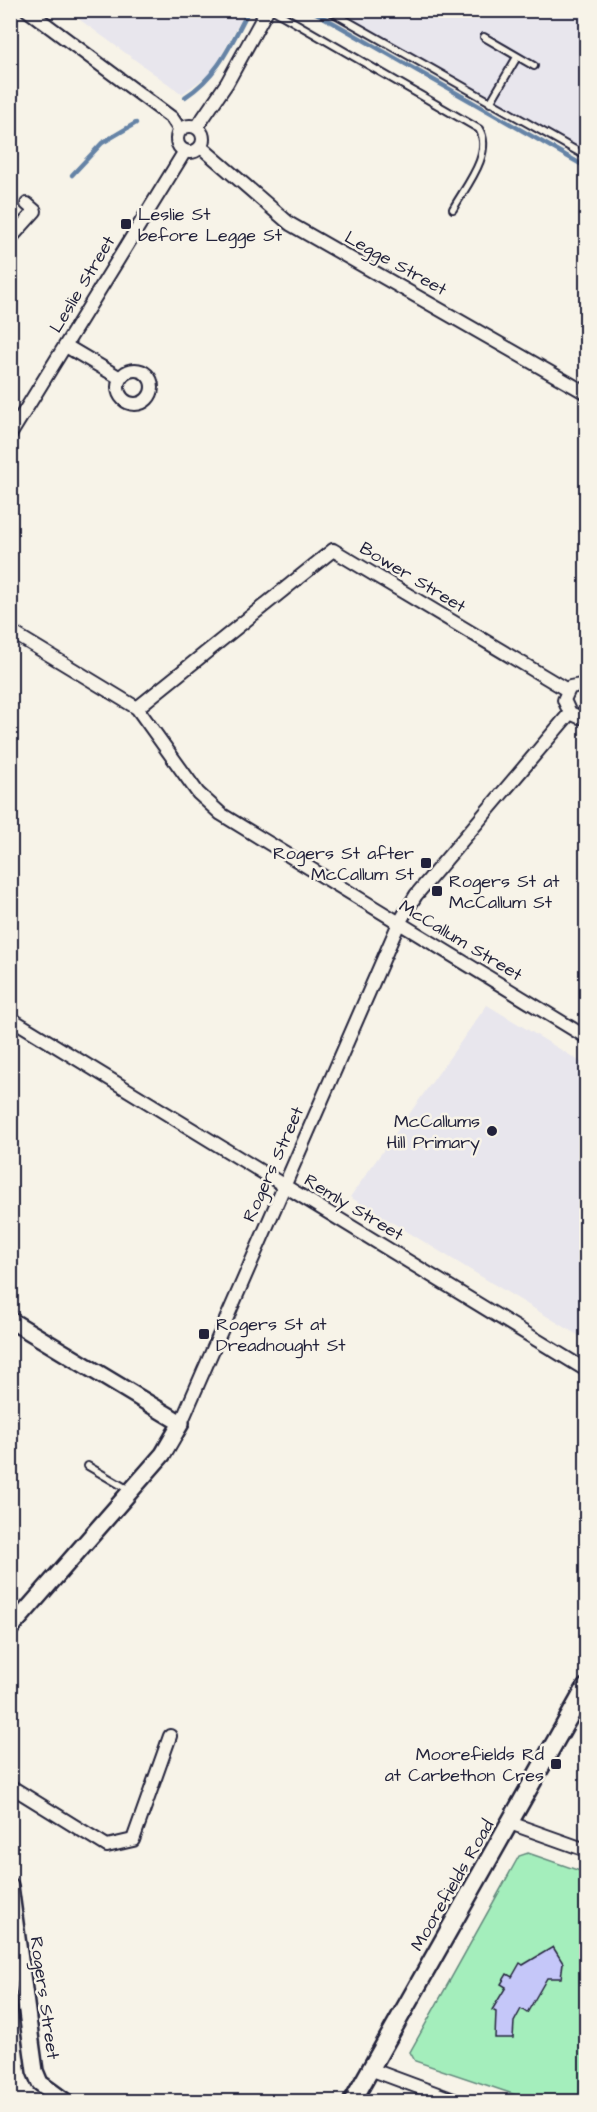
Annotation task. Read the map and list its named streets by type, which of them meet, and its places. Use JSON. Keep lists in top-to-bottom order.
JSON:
{
  "streets": {
    "main road": ["Moorefields Road"],
    "street": [
      "Legge Street",
      "Leslie Street",
      "Bower Street",
      "McCallum Street",
      "Rogers Street",
      "Remly Street"
    ]
  },
  "crossings": [
    ["Legge Street", "Leslie Street"],
    ["Bower Street", "McCallum Street"],
    ["McCallum Street", "Rogers Street"],
    ["Rogers Street", "Remly Street"]
  ],
  "places": {
    "transit": [
      "Leslie St before Legge St",
      "Rogers St after McCallum St",
      "Rogers St at McCallum St",
      "Rogers St at Dreadnought St",
      "Moorefields Rd at Carbethon Cres"
    ],
    "other": ["McCallums Hill Primary"]
  }
}
